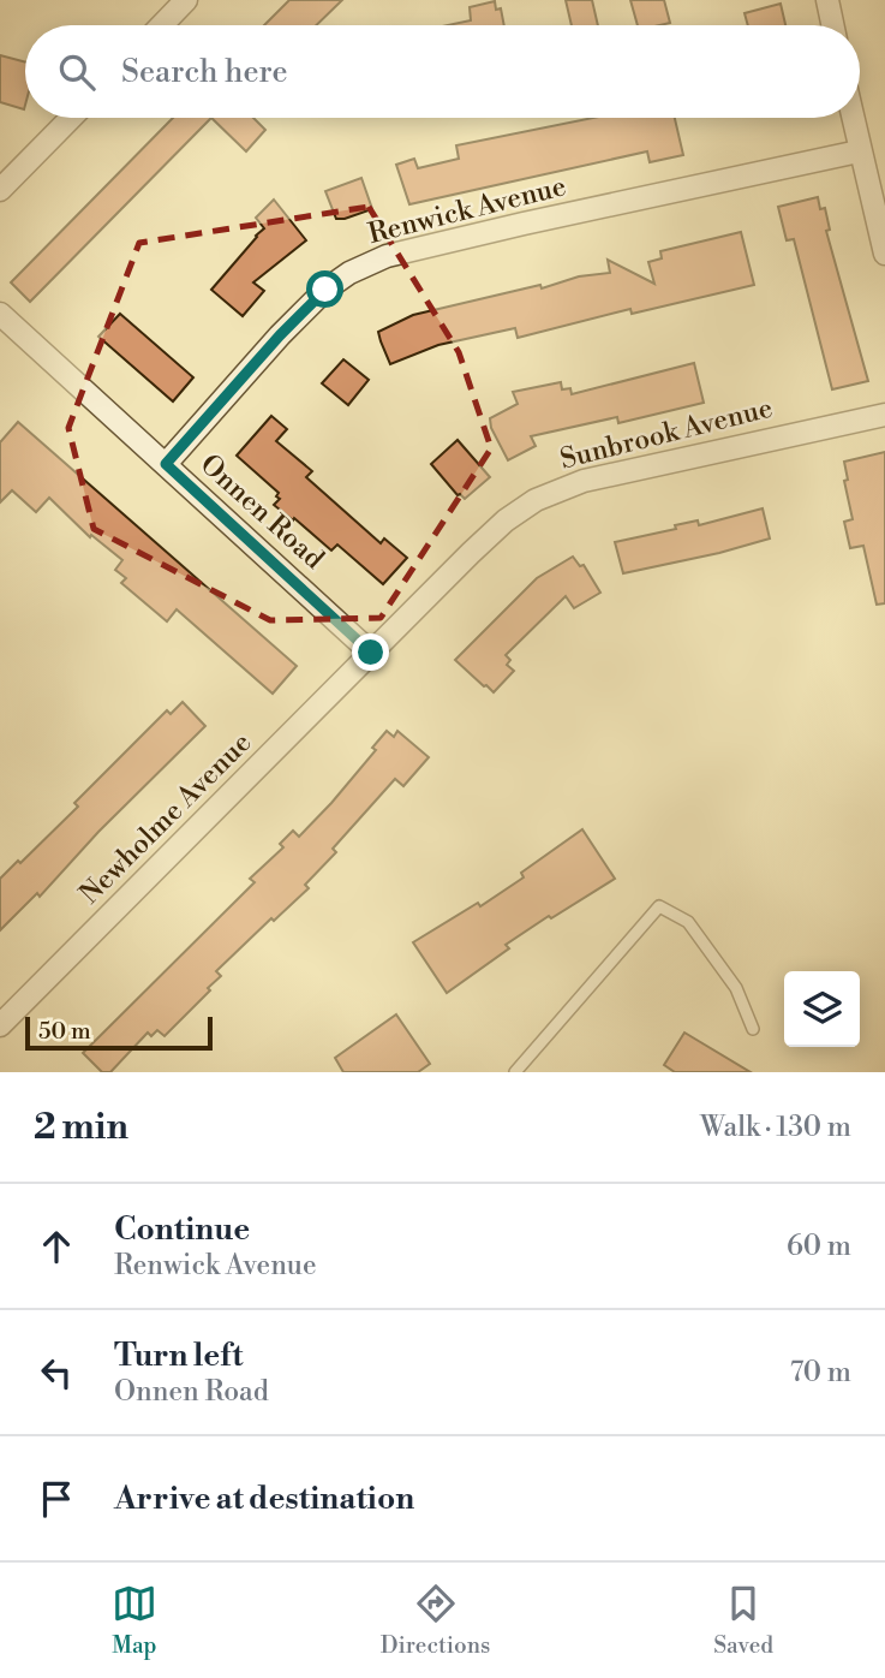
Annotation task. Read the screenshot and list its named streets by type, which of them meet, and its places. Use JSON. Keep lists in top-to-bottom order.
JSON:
{
  "streets": {
    "street": [
      "Renwick Avenue",
      "Sunbrook Avenue",
      "Onnen Road",
      "Newholme Avenue"
    ]
  },
  "crossings": [
    ["Renwick Avenue", "Onnen Road"],
    ["Sunbrook Avenue", "Onnen Road"],
    ["Sunbrook Avenue", "Newholme Avenue"],
    ["Onnen Road", "Newholme Avenue"]
  ],
  "scale_bar": "50 m",
  "page": {
    "search": "Search here",
    "scale": "50 m",
    "heading": ["2 min", "Walk · 130 m"],
    "list": [
      ["Continue", "Renwick Avenue", "60 m"],
      ["Turn left", "Onnen Road", "70 m"],
      "Arrive at destination"
    ],
    "nav": ["Map", "Directions", "Saved"]
  }
}
